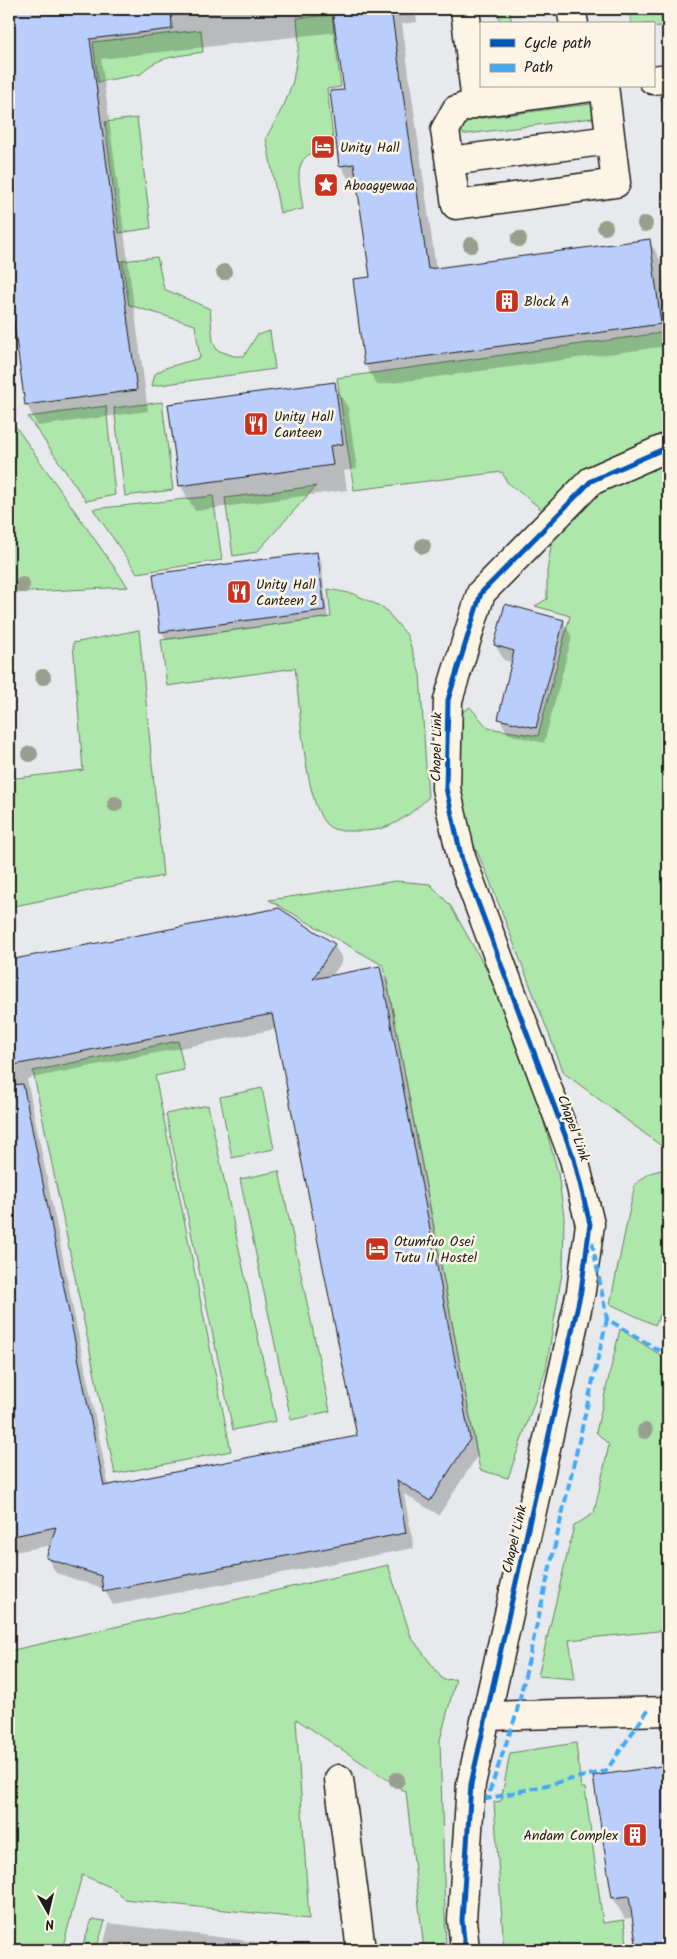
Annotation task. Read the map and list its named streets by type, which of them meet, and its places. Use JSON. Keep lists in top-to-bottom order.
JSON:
{
  "streets": {
    "street": ["Chapel Link"]
  },
  "places": {
    "hotel": ["Unity Hall", "Otumfuo Osei Tutu II Hostel"],
    "place": ["Aboagyewaa"],
    "building": ["Block A", "Andam Complex"],
    "restaurant": ["Unity Hall Canteen", "Unity Hall Canteen 2"]
  },
  "legend": ["Cycle path", "Path"],
  "north": "bottom"
}
